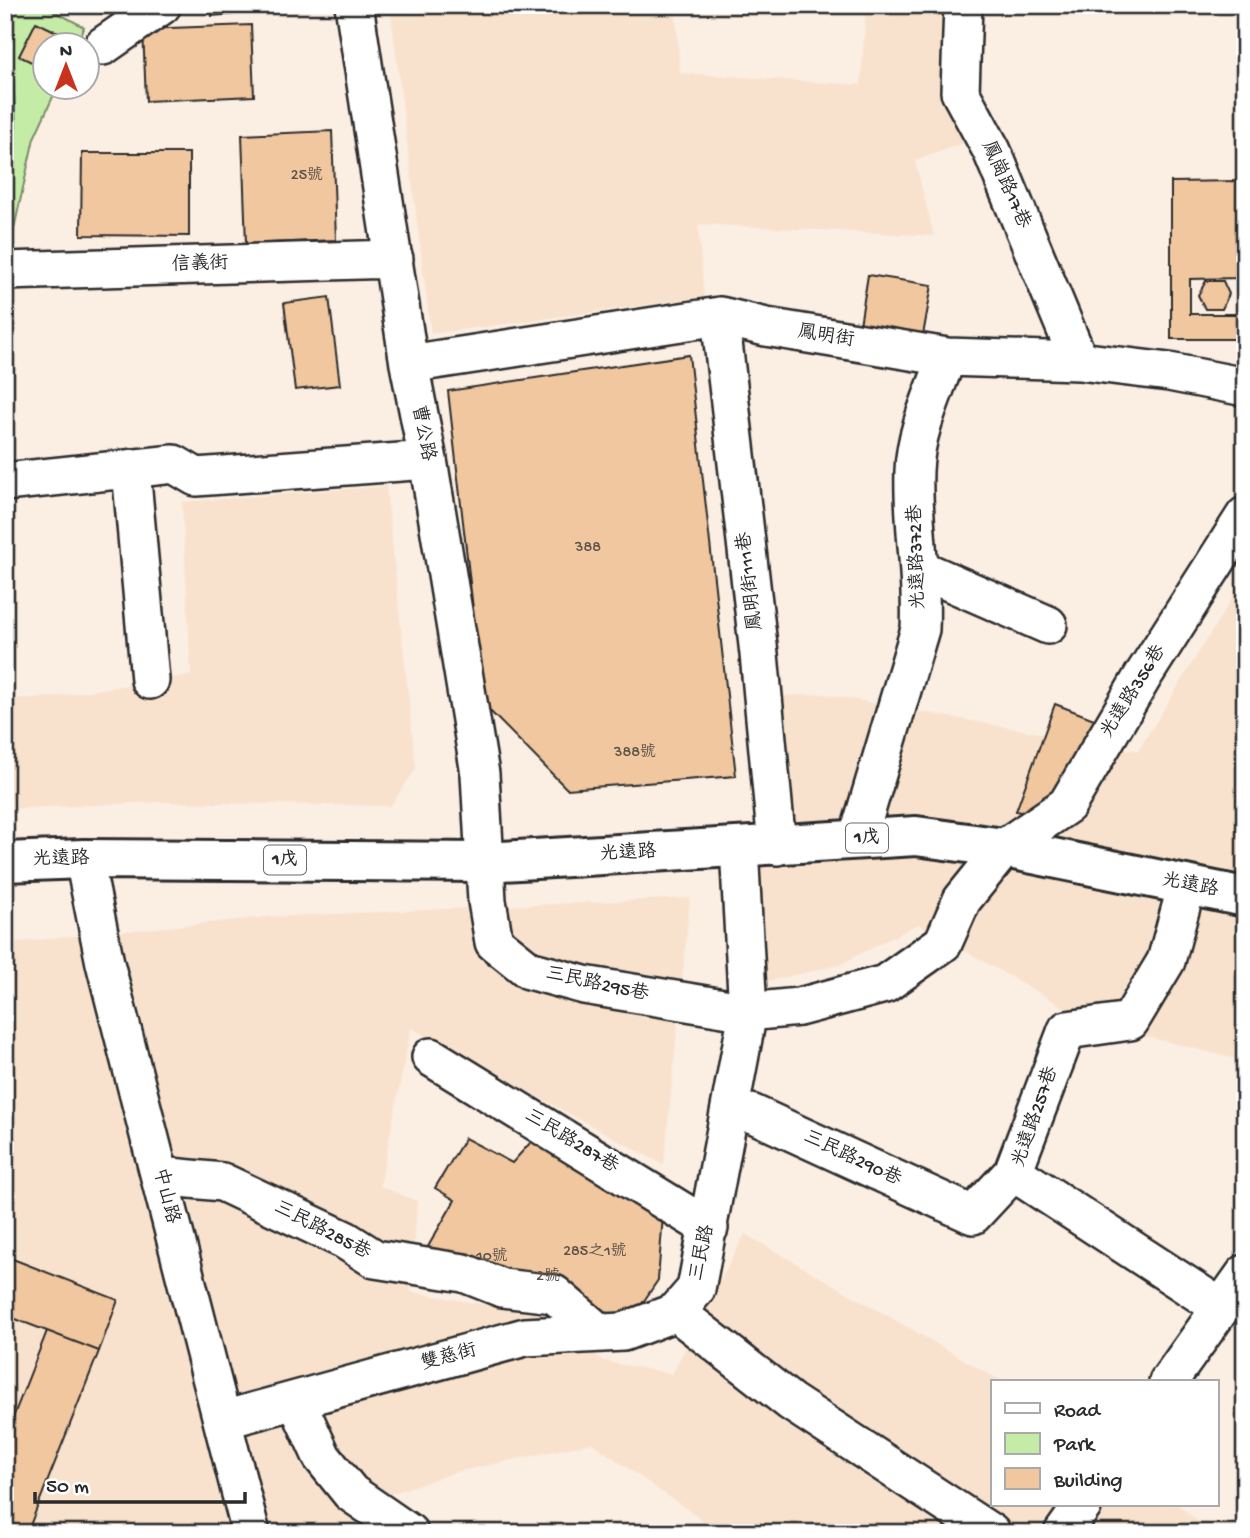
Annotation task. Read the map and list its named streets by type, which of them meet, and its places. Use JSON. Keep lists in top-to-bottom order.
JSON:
{
  "streets": {
    "main road": ["1戊", "光遠路"],
    "street": [
      "鳳崗路17巷",
      "信義街",
      "鳳明街",
      "曹公路",
      "光遠路372巷",
      "鳳明街111巷",
      "光遠路356巷",
      "三民路295巷",
      "光遠路257巷",
      "三民路287巷",
      "三民路290巷",
      "中山路",
      "三民路285巷",
      "三民路",
      "雙慈街"
    ]
  },
  "crossings": [
    ["鳳崗路17巷", "鳳明街"],
    ["信義街", "曹公路"],
    ["鳳明街", "曹公路"],
    ["鳳明街", "光遠路372巷"],
    ["鳳明街", "鳳明街111巷"],
    ["曹公路", "光遠路"],
    ["曹公路", "三民路295巷"],
    ["光遠路372巷", "光遠路"],
    ["鳳明街111巷", "光遠路"],
    ["光遠路356巷", "光遠路"],
    ["光遠路356巷", "三民路295巷"],
    ["光遠路356巷", "三民路"],
    ["光遠路", "三民路295巷"],
    ["光遠路", "光遠路257巷"],
    ["光遠路", "中山路"],
    ["光遠路", "三民路"],
    ["三民路295巷", "三民路"],
    ["光遠路257巷", "三民路290巷"],
    ["三民路287巷", "三民路"],
    ["三民路290巷", "三民路"],
    ["中山路", "三民路285巷"],
    ["中山路", "雙慈街"],
    ["三民路285巷", "雙慈街"],
    ["三民路", "雙慈街"]
  ],
  "house_numbers": [
    "25號",
    "388",
    "388號",
    "285之1號",
    "10號",
    "2號"
  ],
  "legend": ["Road", "Park", "Building"],
  "scale_bar": "50 m",
  "north": "top"
}
